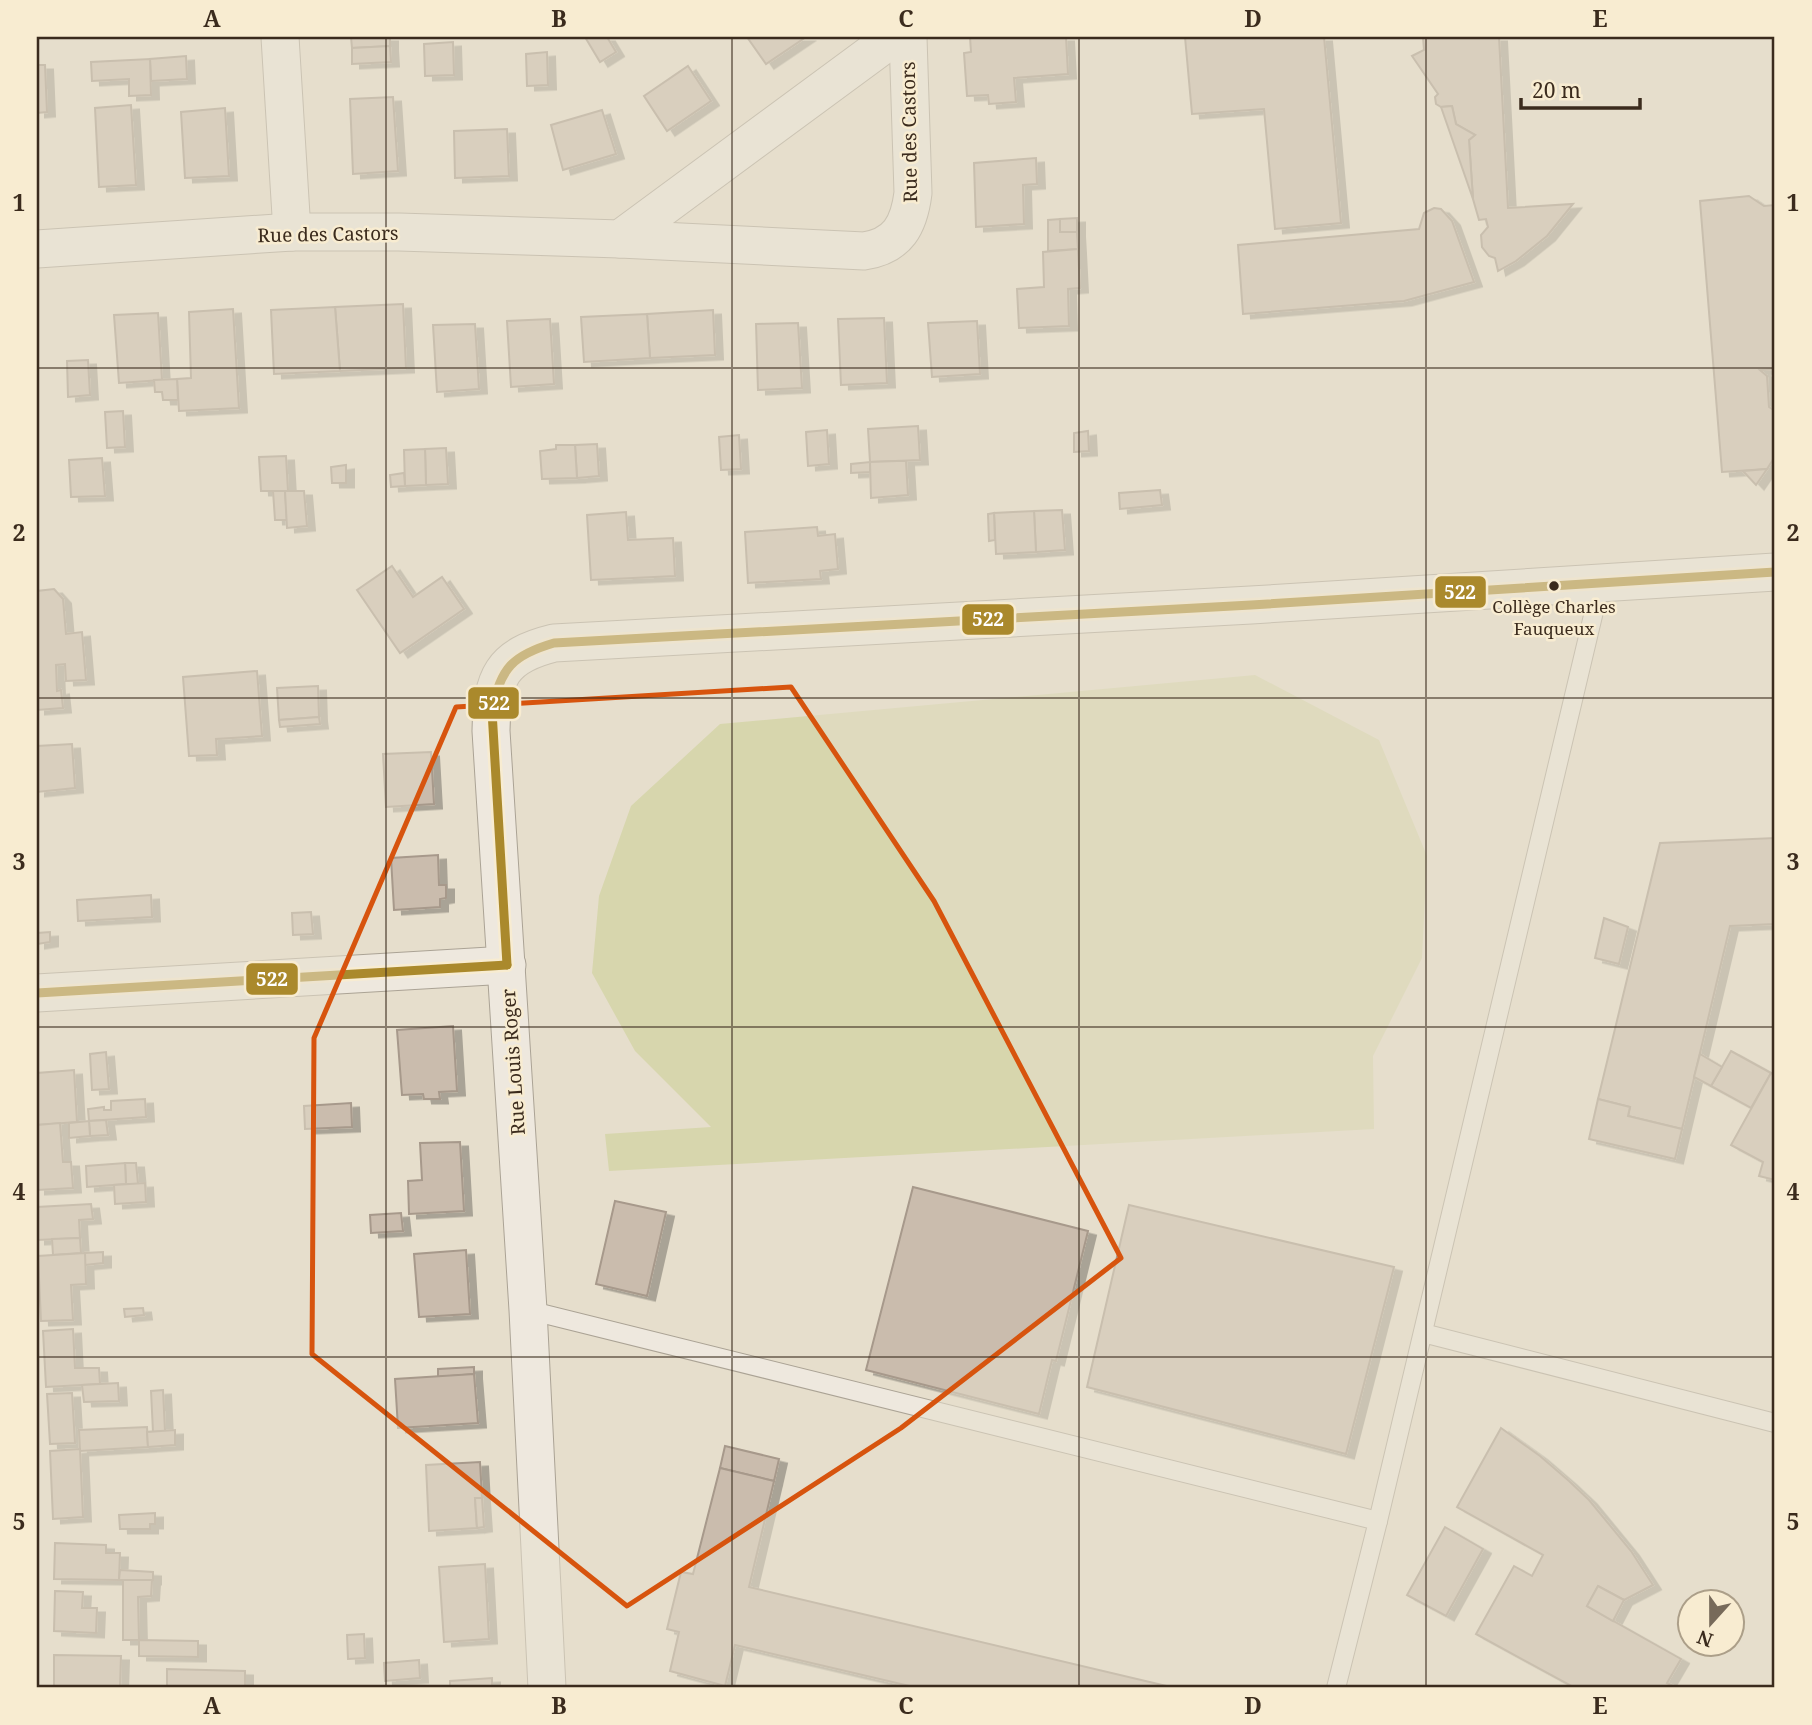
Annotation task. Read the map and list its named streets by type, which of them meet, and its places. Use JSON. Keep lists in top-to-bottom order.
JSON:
{
  "streets": {
    "street": ["Rue des Castors", "Rue Louis Roger"]
  },
  "places": ["Collège Charles Fauqueux"],
  "lines": ["transit line 522"],
  "scale_bar": "20 m",
  "north": "bottom",
  "grid": {
    "columns": [
      "A",
      "B",
      "C",
      "D",
      "E"
    ],
    "rows": [
      "1",
      "2",
      "3",
      "4",
      "5"
    ]
  }
}
